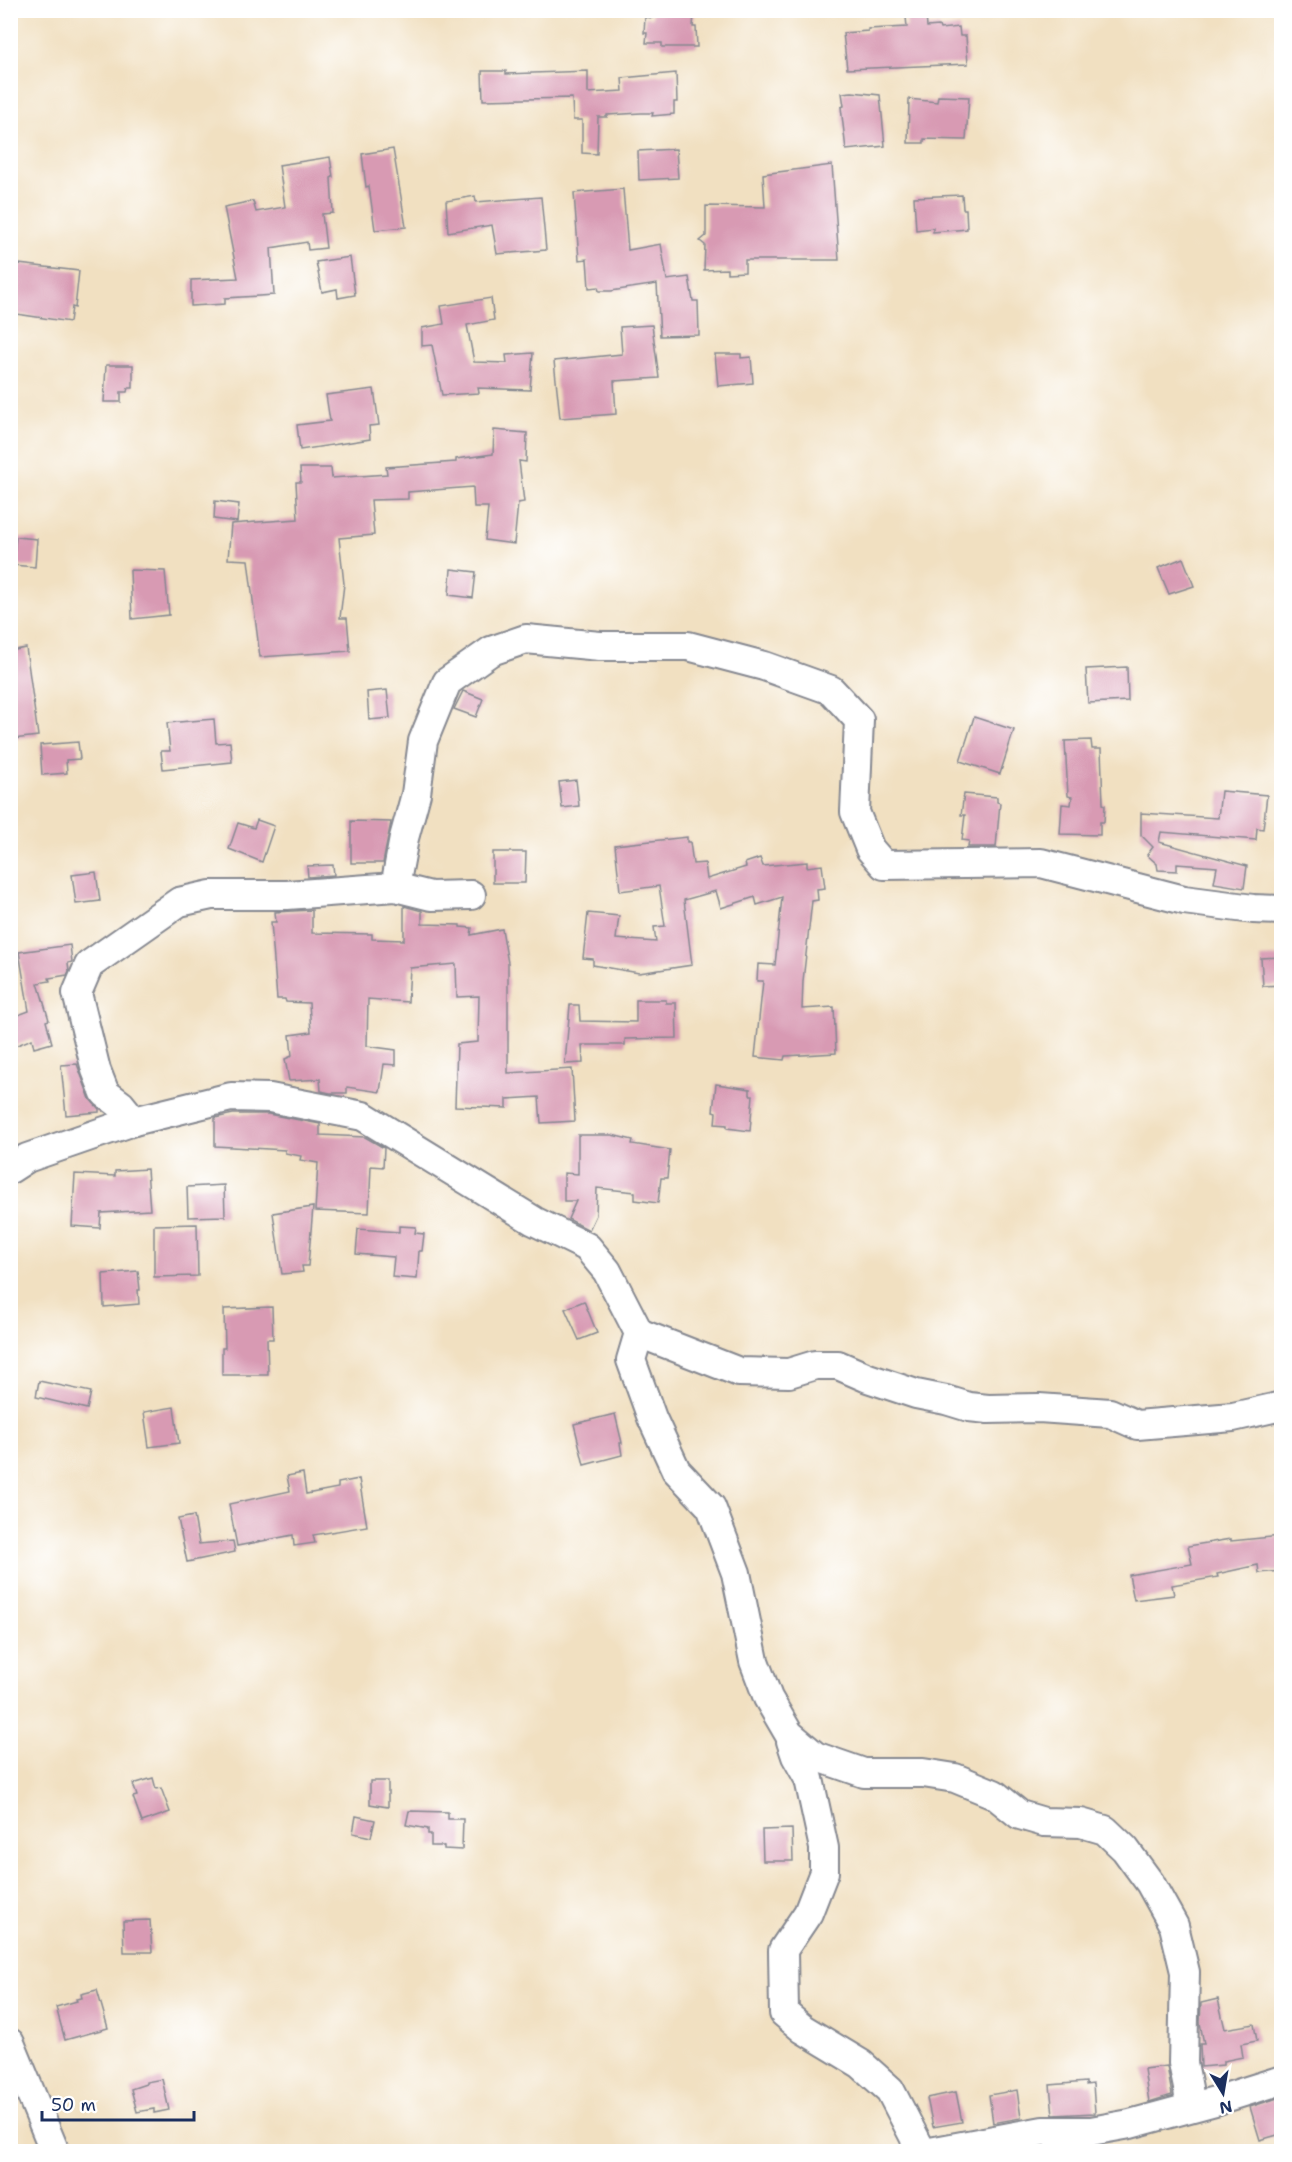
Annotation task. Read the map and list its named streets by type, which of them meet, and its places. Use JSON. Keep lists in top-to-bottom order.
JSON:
{
  "scale_bar": "50 m",
  "north": "bottom"
}
